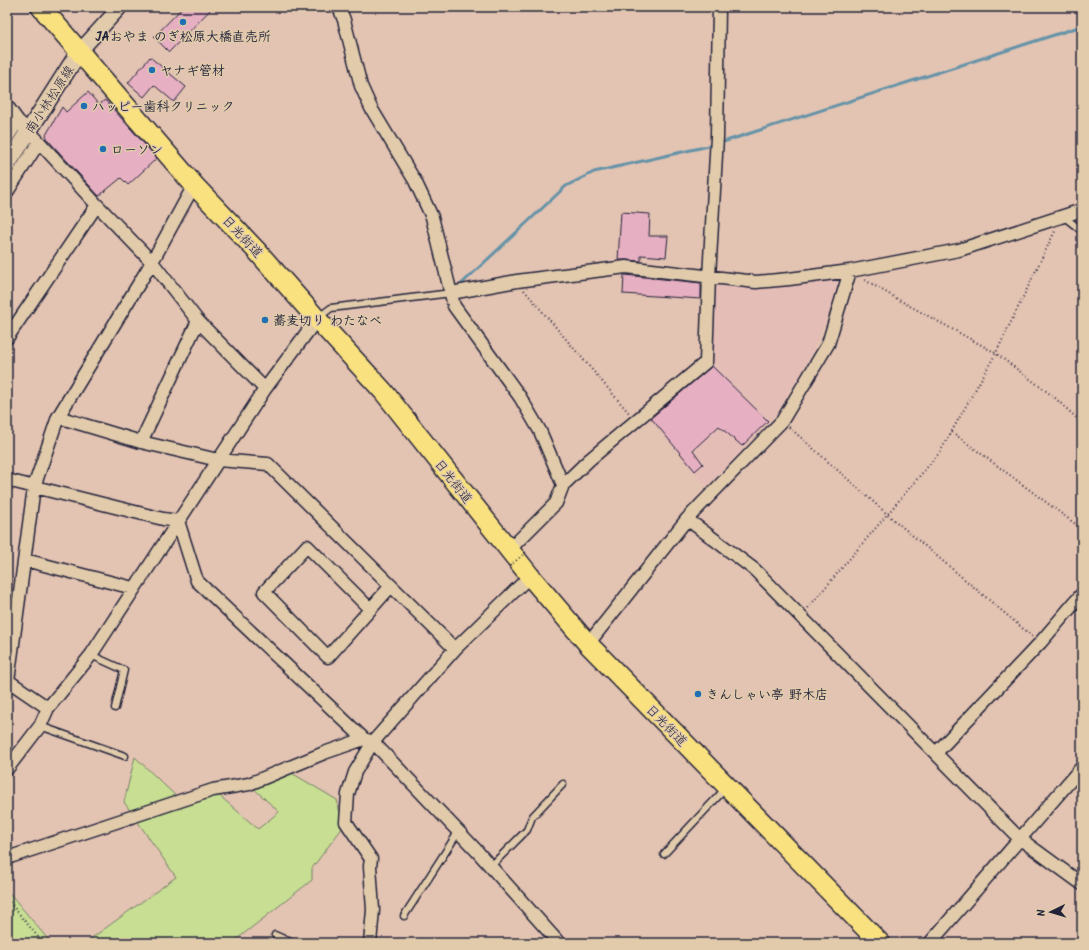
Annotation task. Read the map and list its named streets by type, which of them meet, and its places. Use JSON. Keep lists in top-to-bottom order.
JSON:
{
  "streets": {
    "highway": ["日光街道"],
    "main road": ["南小林松原線"]
  },
  "crossings": [
    ["南小林松原線", "日光街道"]
  ],
  "places": [
    "JAおやま のぎ松原大橋直売所",
    "ヤナギ管材",
    "ハッピー歯科クリニック",
    "ローソン",
    "蕎麦切り わたなべ",
    "きんしゃい亭 野木店"
  ],
  "north": "left"
}
